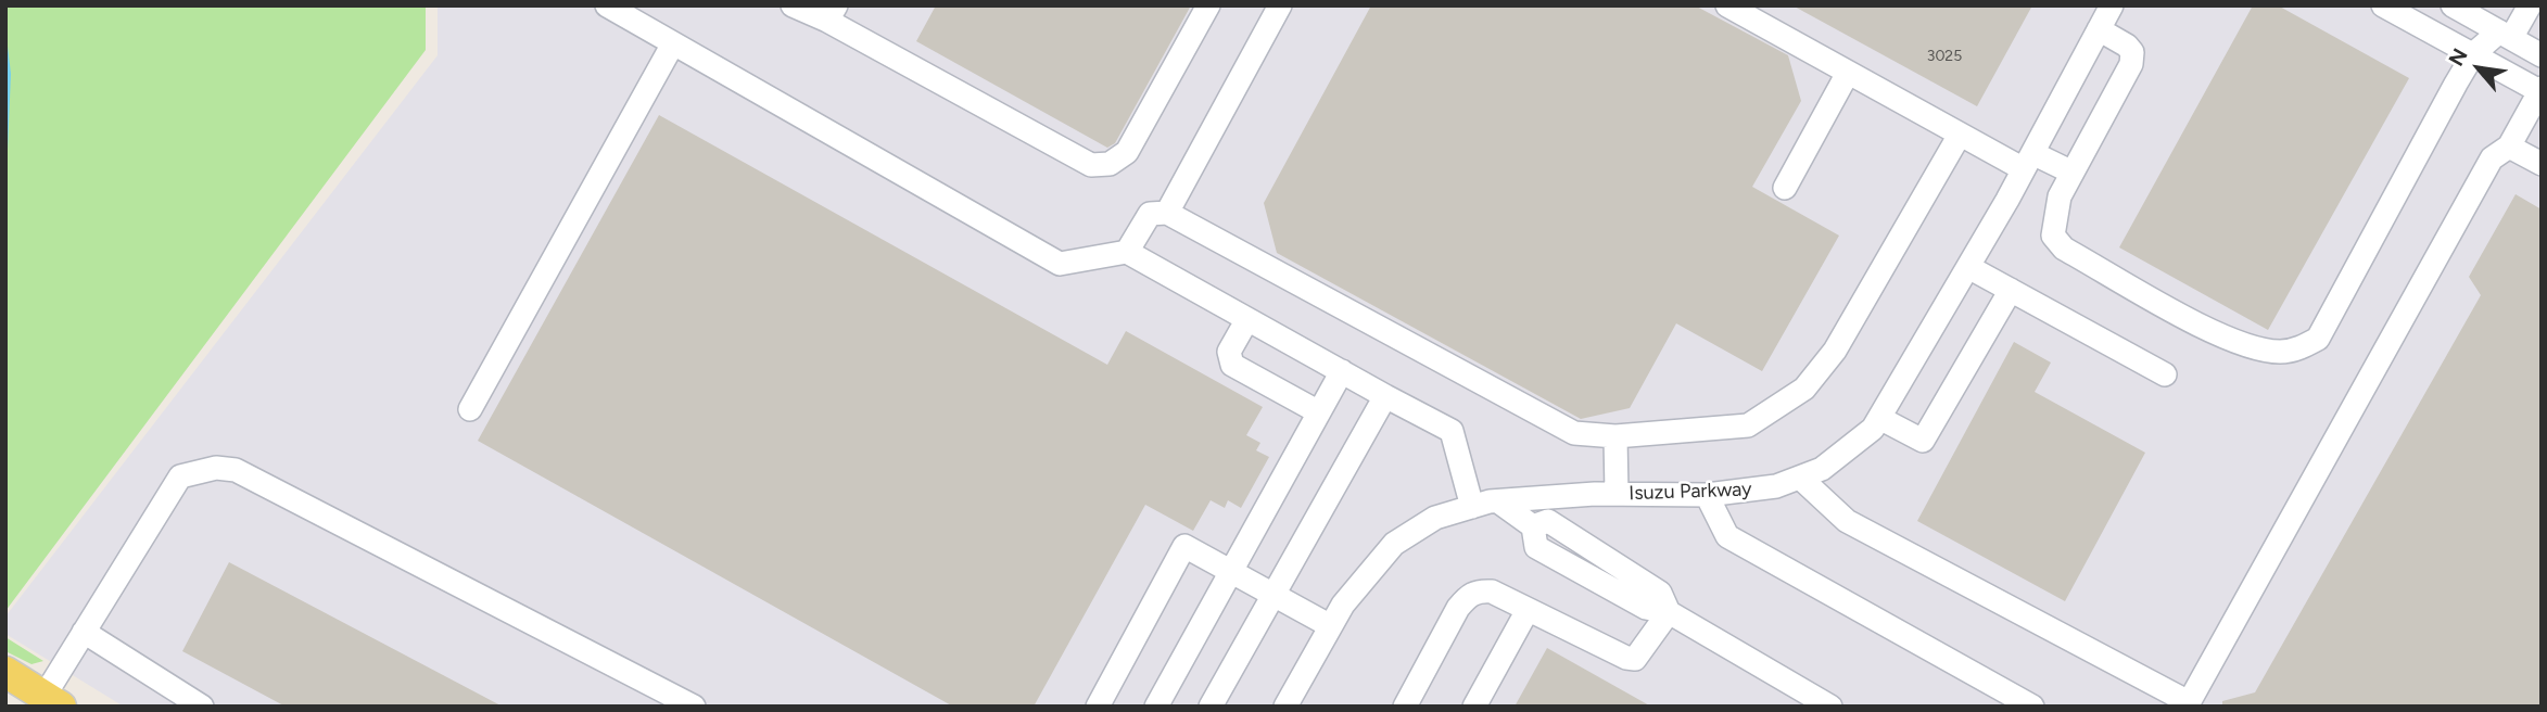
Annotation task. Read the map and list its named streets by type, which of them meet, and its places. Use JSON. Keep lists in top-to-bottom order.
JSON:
{
  "streets": {
    "street": ["Isuzu Parkway"]
  },
  "house_numbers": ["3025"],
  "north": "top left"
}
